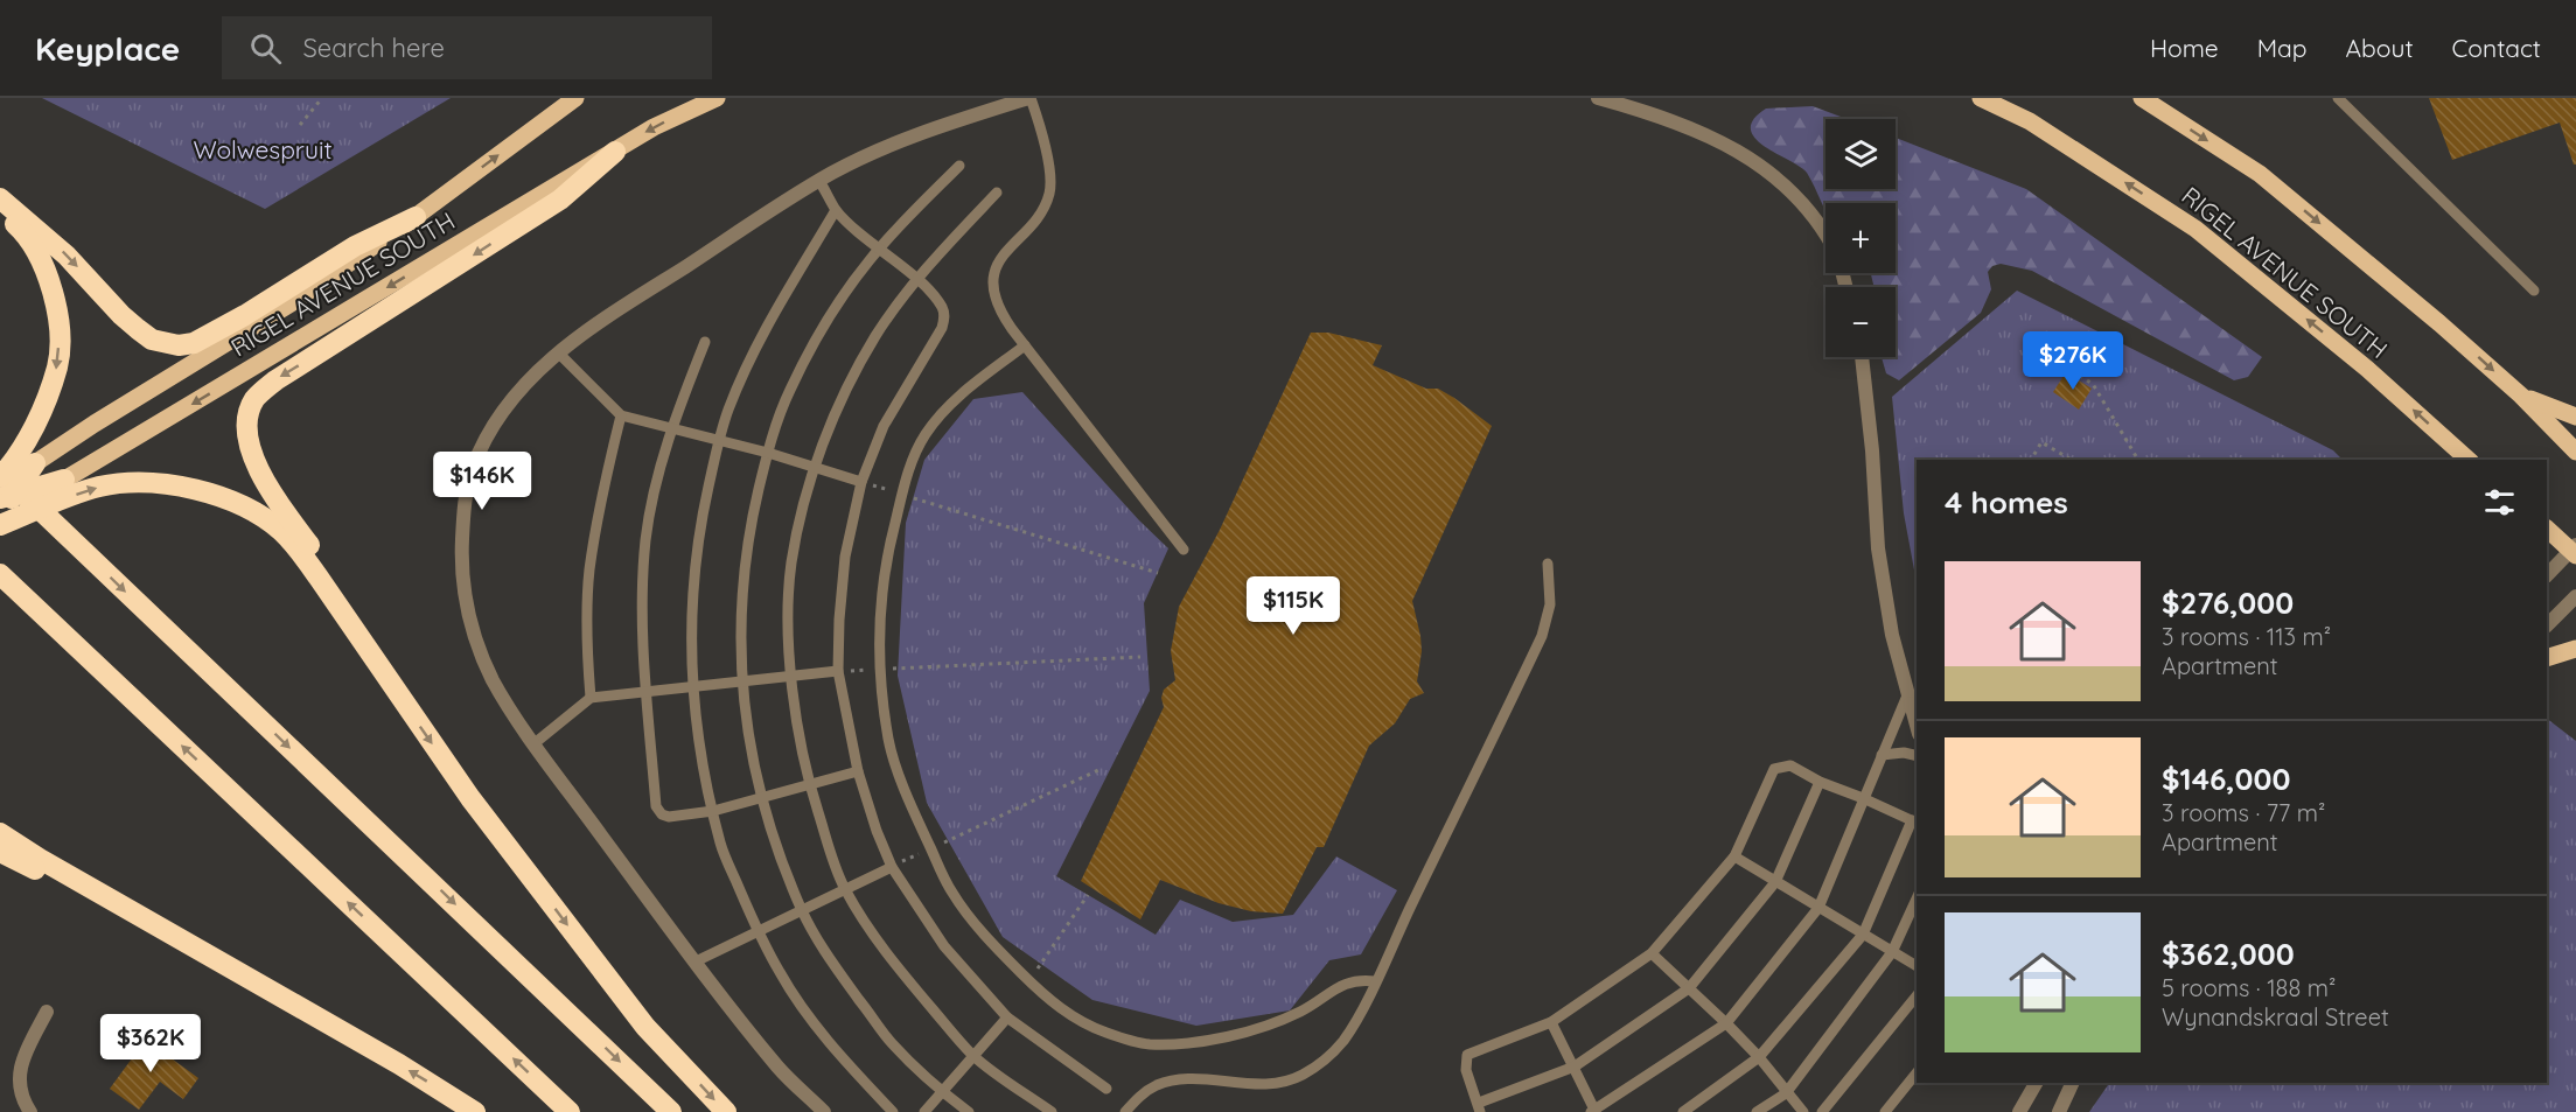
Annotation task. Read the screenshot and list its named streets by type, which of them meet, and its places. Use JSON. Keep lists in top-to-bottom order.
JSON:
{
  "streets": {
    "main road": ["RIGEL AVENUE SOUTH"]
  },
  "parks": ["Wolwespruit"],
  "page": {
    "header": "Keyplace",
    "search": "Search here",
    "nav": [
      "Home",
      "Map",
      "About",
      "Contact"
    ],
    "map_buttons": ["+", "−"],
    "price": [
      "$276K",
      "$146K",
      "$115K",
      "$362K"
    ],
    "heading": "4 homes",
    "list": [
      {
        "name": "$276,000",
        "note": "3 rooms · 113 m² · Apartment"
      },
      {
        "name": "$146,000",
        "note": "3 rooms · 77 m² · Apartment"
      },
      {
        "name": "$362,000",
        "note": "5 rooms · 188 m² · Wynandskraal Street"
      }
    ]
  }
}
